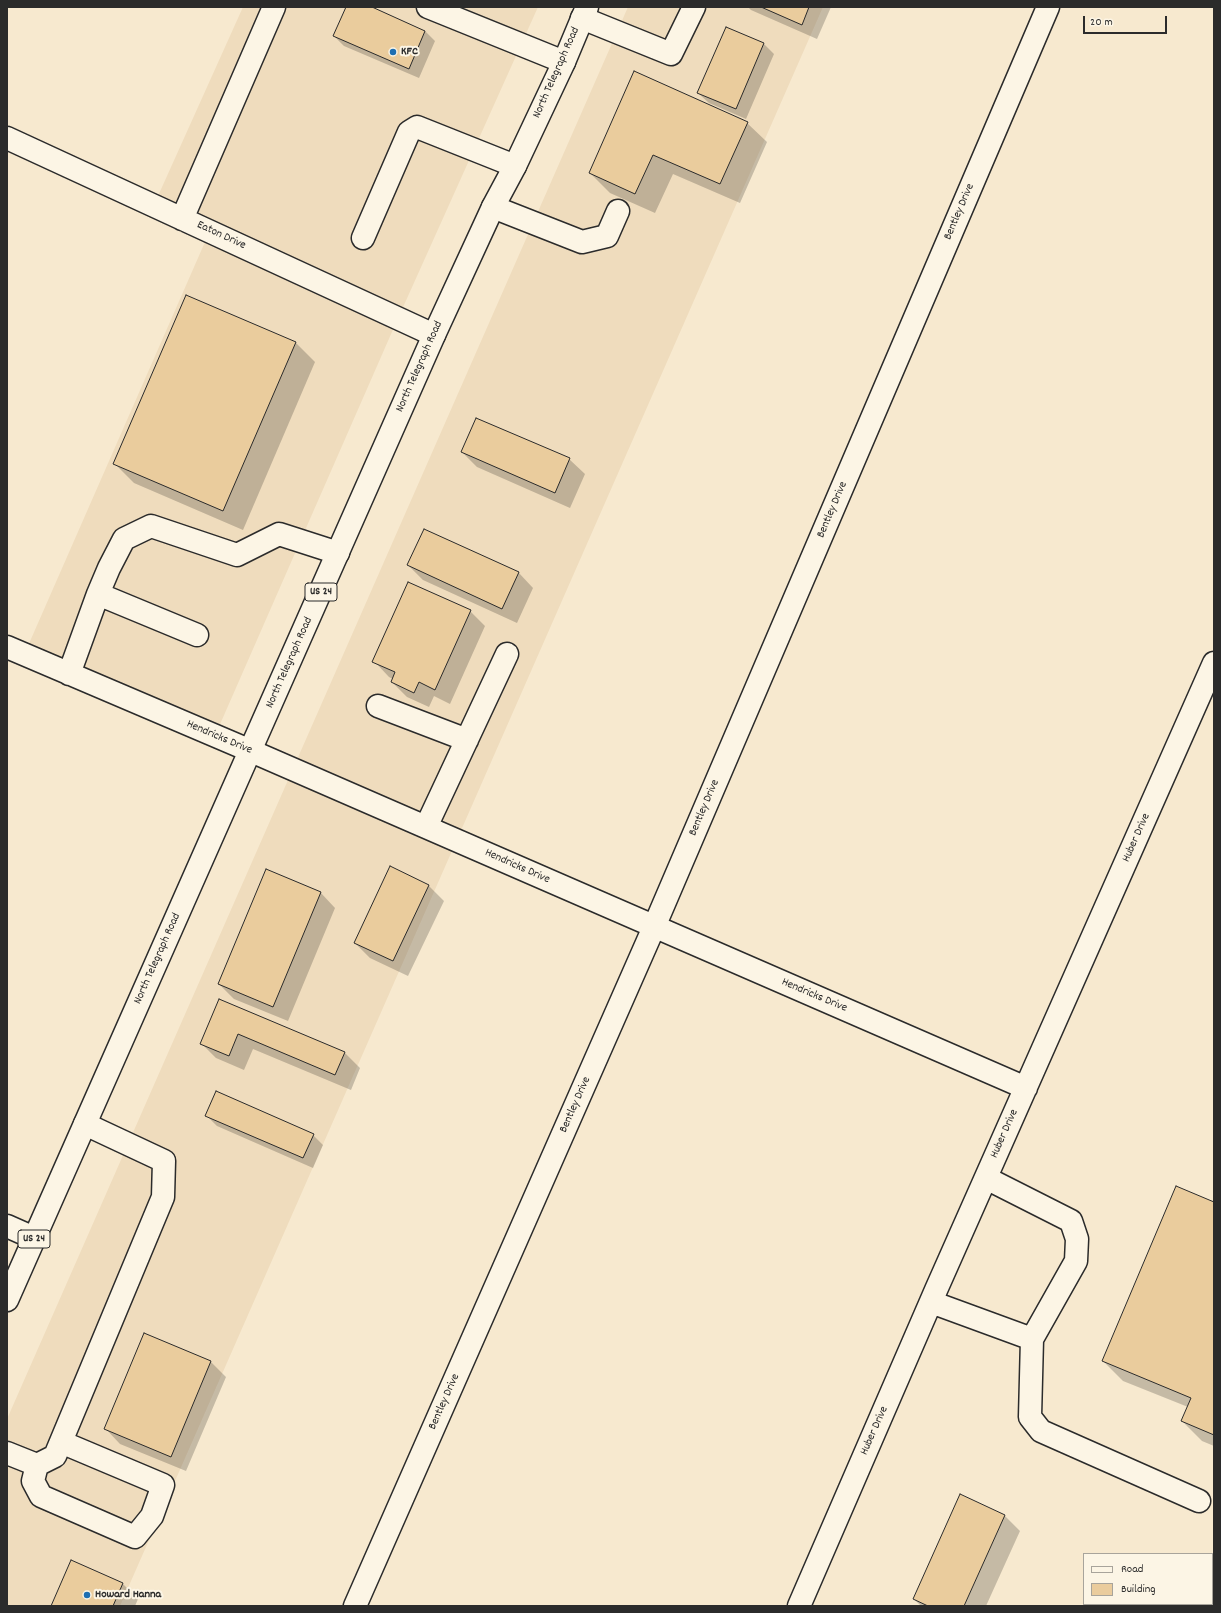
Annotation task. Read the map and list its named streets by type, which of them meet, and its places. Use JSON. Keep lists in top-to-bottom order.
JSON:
{
  "streets": {
    "street": [
      "North Telegraph Road",
      "Bentley Drive",
      "Eaton Drive",
      "US 24",
      "Hendricks Drive",
      "Huber Drive"
    ]
  },
  "crossings": [
    ["North Telegraph Road", "Eaton Drive"],
    ["North Telegraph Road", "Hendricks Drive"],
    ["Bentley Drive", "Hendricks Drive"],
    ["Hendricks Drive", "Huber Drive"]
  ],
  "places": ["KFC", "Howard Hanna"],
  "legend": ["Road", "Building"],
  "scale_bar": "20 m"
}
